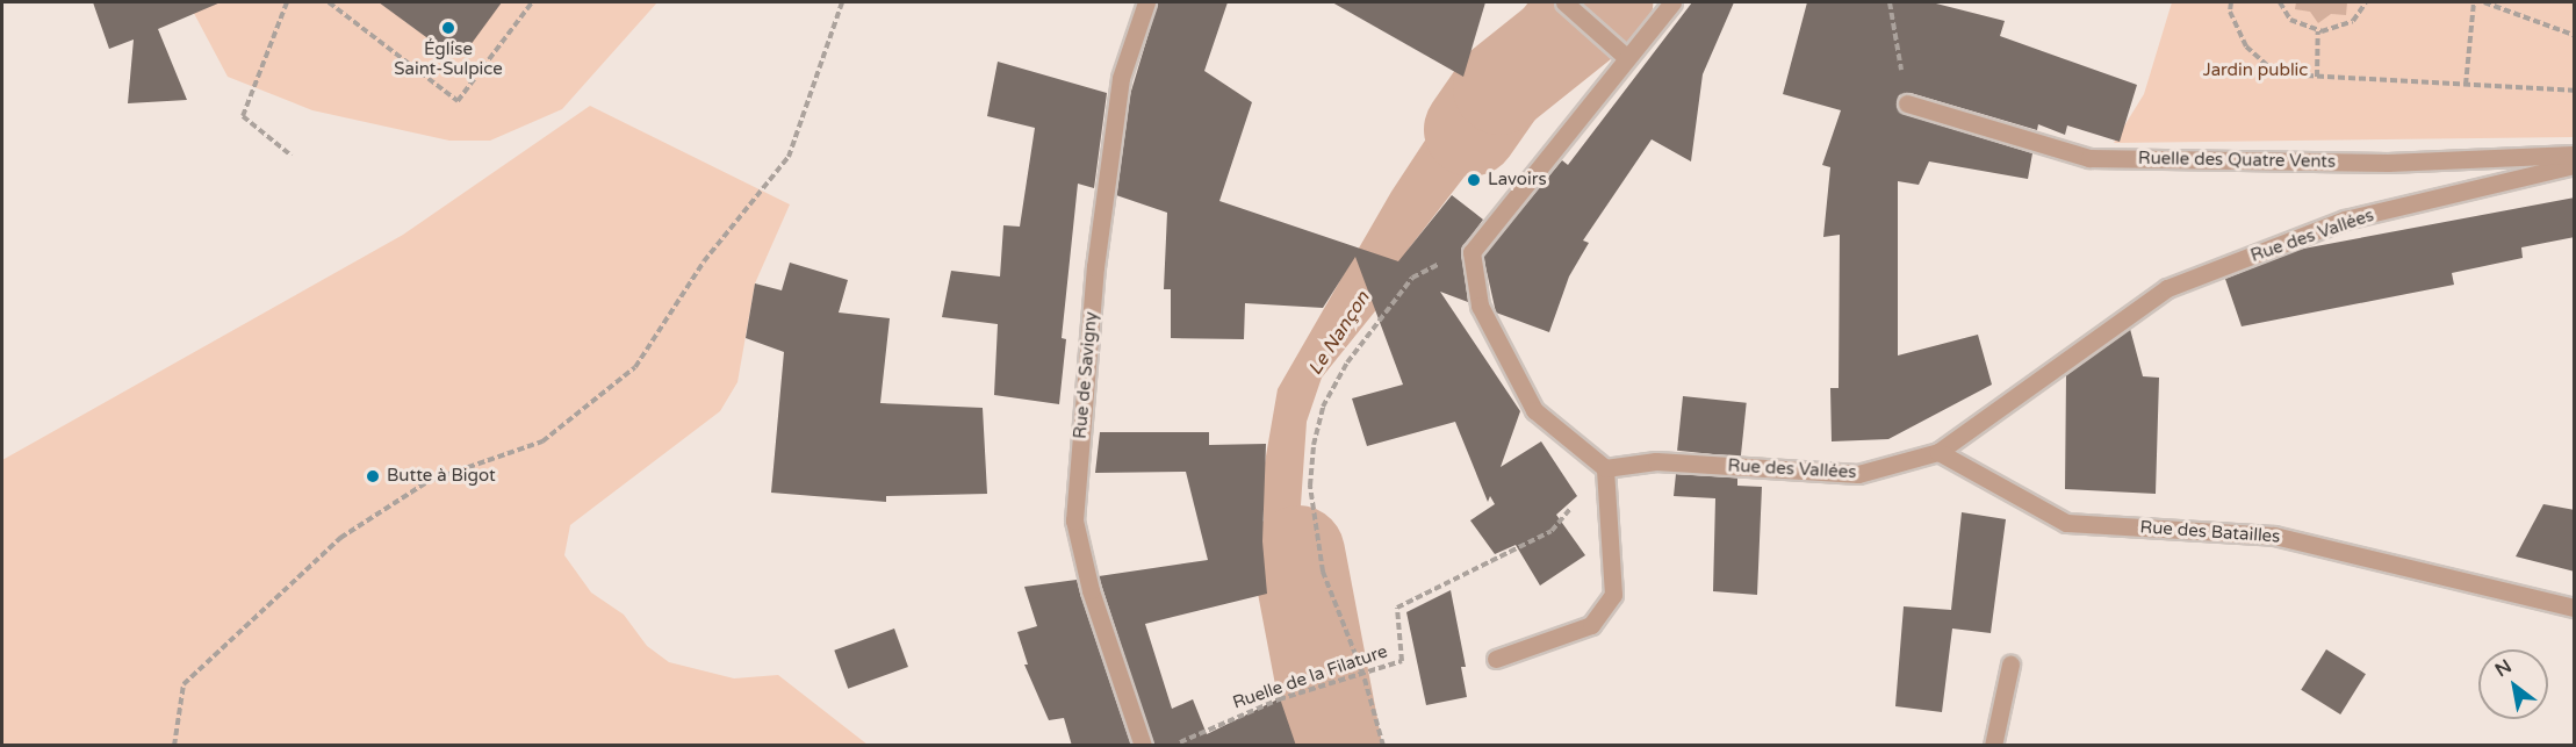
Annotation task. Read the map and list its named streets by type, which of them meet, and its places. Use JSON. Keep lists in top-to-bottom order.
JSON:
{
  "streets": {
    "street": [
      "Ruelle des Quatre Vents",
      "Rue des Vallées",
      "Rue de Savigny",
      "Rue des Batailles"
    ],
    "path": ["Ruelle de la Filature"]
  },
  "crossings": [
    ["Rue des Vallées", "Rue des Batailles"],
    ["Rue des Vallées", "Ruelle de la Filature"]
  ],
  "water": ["Le Nançon"],
  "parks": ["Jardin public"],
  "places": ["Église Saint-Sulpice", "Lavoirs", "Butte à Bigot"],
  "north": "top left"
}
